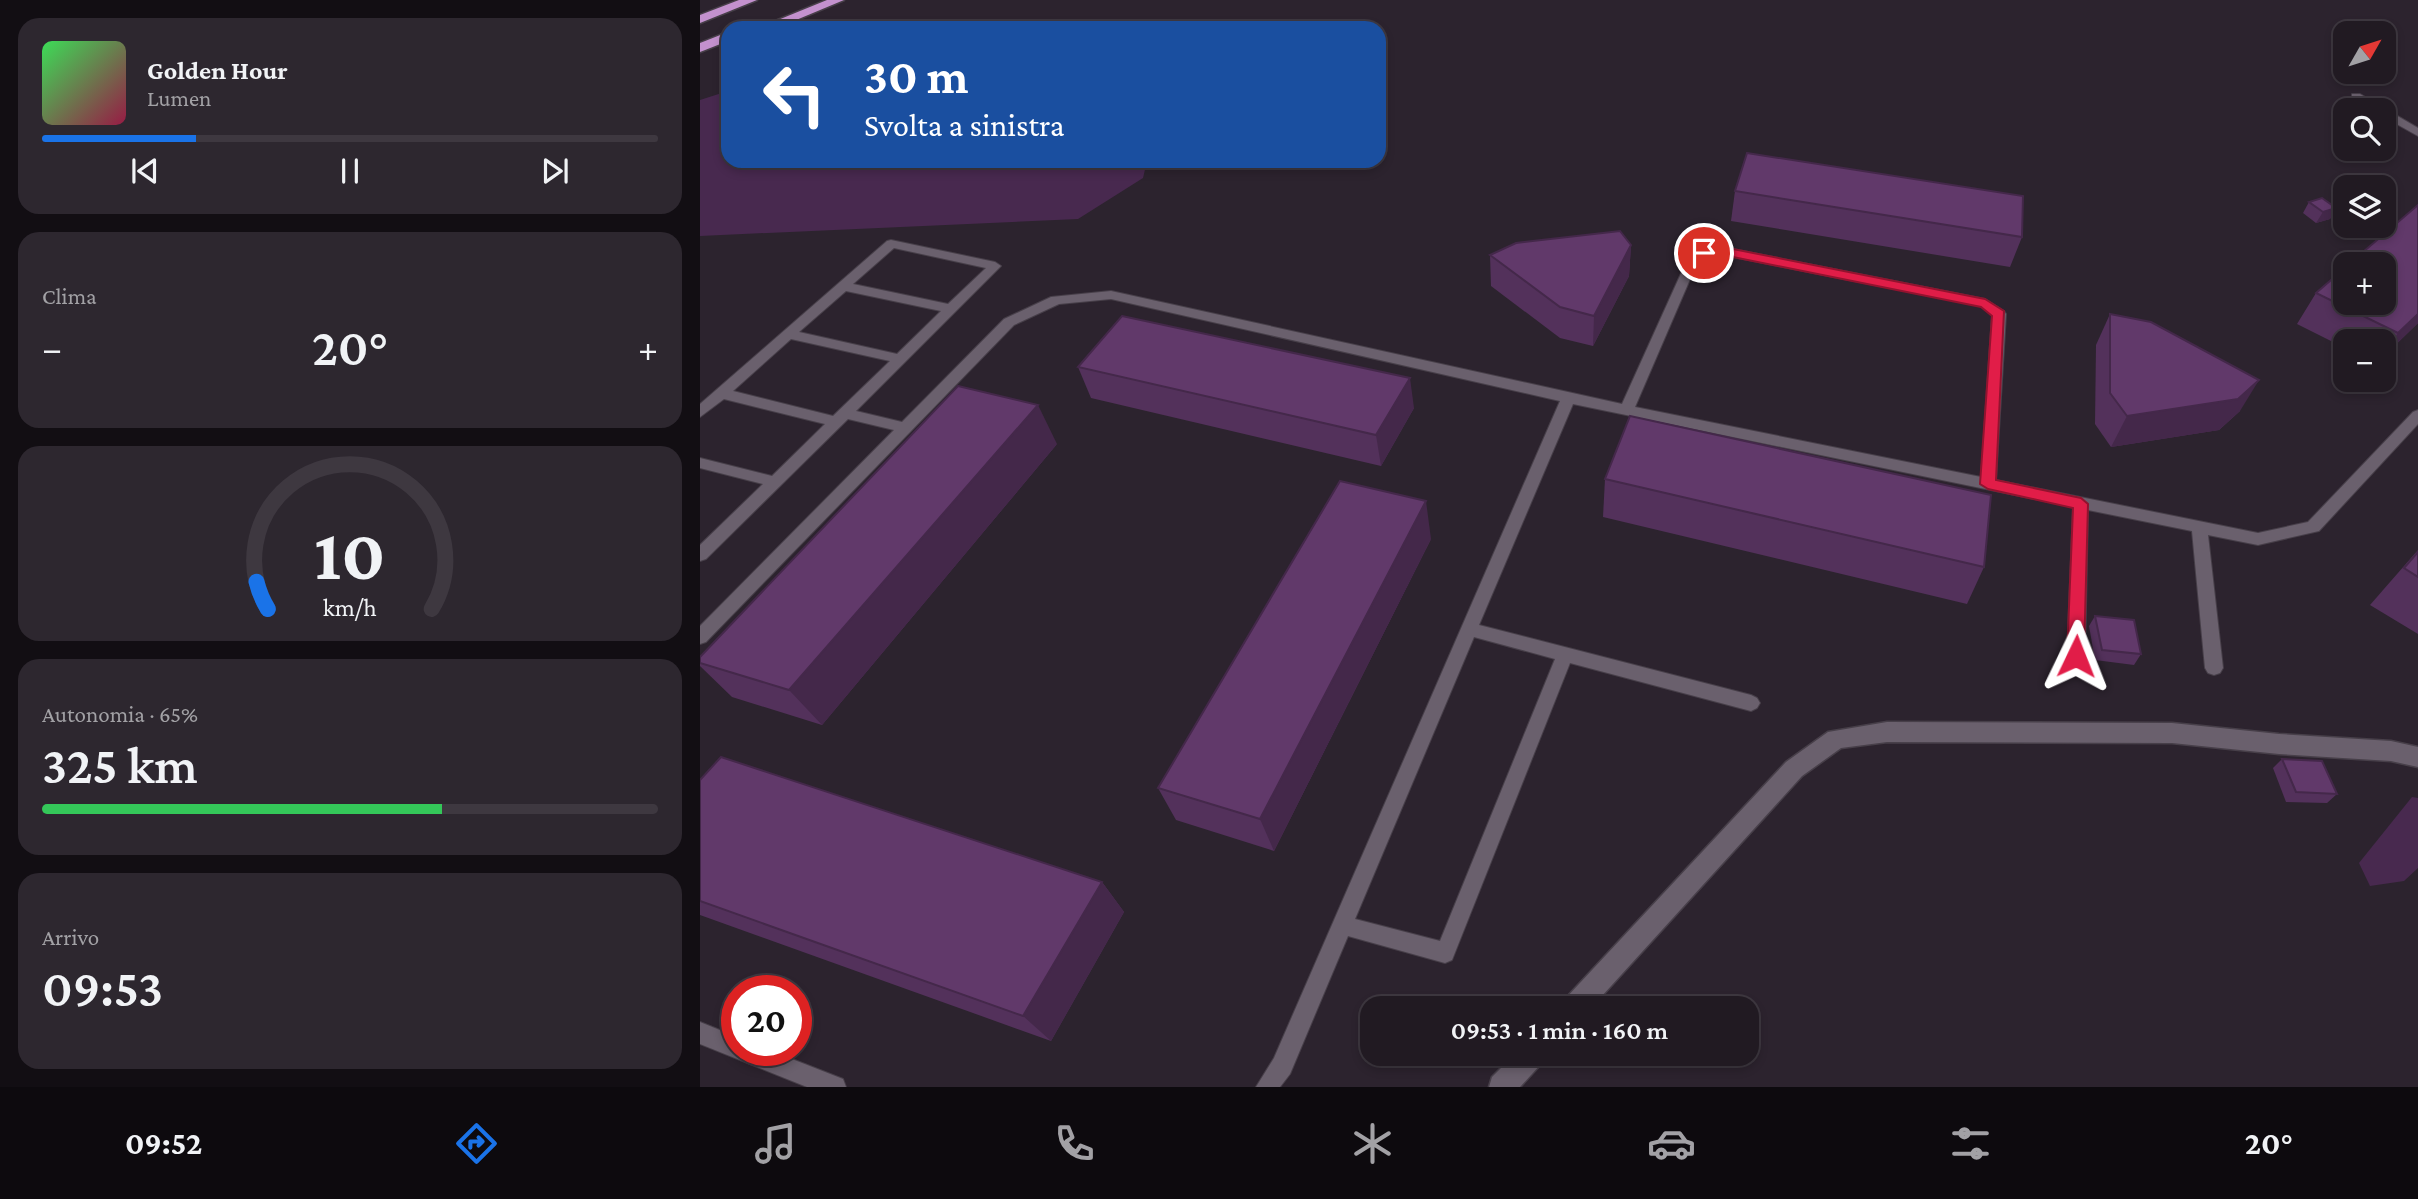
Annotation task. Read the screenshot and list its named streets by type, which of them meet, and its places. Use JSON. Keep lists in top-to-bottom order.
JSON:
{
  "north": "top right",
  "page": {
    "map_buttons": ["+", "−"],
    "turn": ["30 m", "Svolta a sinistra"],
    "song": ["Golden Hour", "Lumen"],
    "tile": [
      "Clima",
      ["Autonomia · 65%", "325 km"],
      ["Arrivo", "09:53"]
    ],
    "heat": ["−", "20°", "+"],
    "limit": "20",
    "trip": "09:53 · 1 min · 160 m",
    "tabs": ["09:52", "20°"],
    "gauge": ["10", "km/h"]
  }
}
